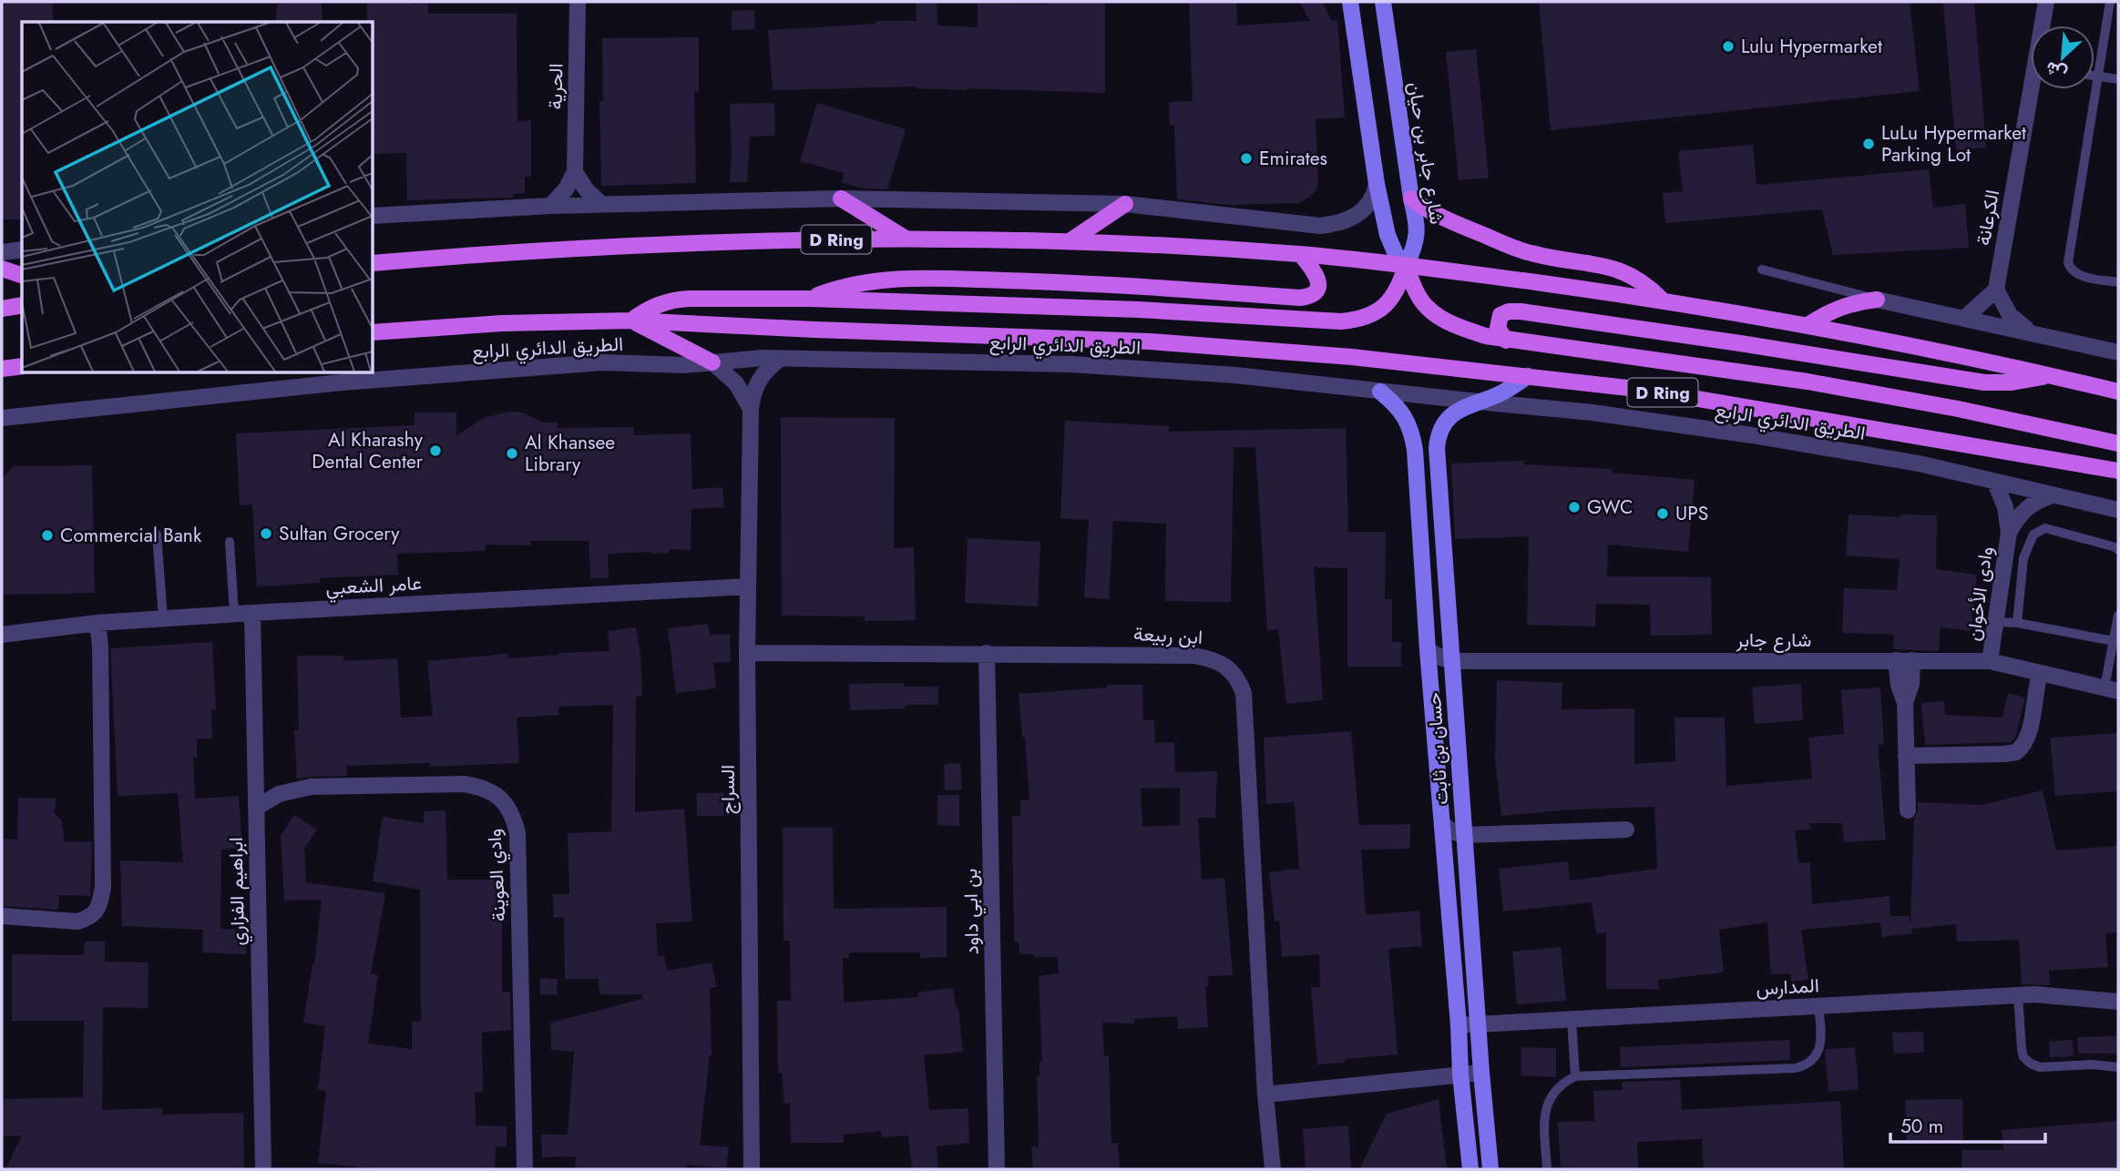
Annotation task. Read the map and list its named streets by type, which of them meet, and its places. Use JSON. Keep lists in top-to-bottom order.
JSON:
{
  "streets": {
    "main road": ["D Ring", "الطريق الدائري الرابع"],
    "street": [
      "الحرية",
      "شارع جابر بن حيان",
      "الكرعانة",
      "عامر الشعبي",
      "وادى الأخوان",
      "ابن ربيعة",
      "شارع جابر",
      "حسان بن ثابت",
      "السراج",
      "وادي العوينة",
      "ابراهيم الفزاري",
      "بن ابي داود",
      "المدارس"
    ]
  },
  "crossings": [
    ["شارع جابر بن حيان", "D Ring"],
    ["الطريق الدائري الرابع", "وادى الأخوان"],
    ["الطريق الدائري الرابع", "حسان بن ثابت"],
    ["الطريق الدائري الرابع", "السراج"],
    ["عامر الشعبي", "السراج"],
    ["عامر الشعبي", "ابراهيم الفزاري"],
    ["وادى الأخوان", "شارع جابر"],
    ["ابن ربيعة", "السراج"],
    ["ابن ربيعة", "بن ابي داود"],
    ["شارع جابر", "حسان بن ثابت"],
    ["حسان بن ثابت", "المدارس"],
    ["وادي العوينة", "ابراهيم الفزاري"]
  ],
  "places": [
    "Lulu Hypermarket",
    "LuLu Hypermarket Parking Lot",
    "Emirates",
    "Al Kharashy Dental Center",
    "Al Khansee Library",
    "GWC",
    "UPS",
    "Sultan Grocery",
    "Commercial Bank"
  ],
  "scale_bar": "50 m",
  "north": "bottom left"
}
